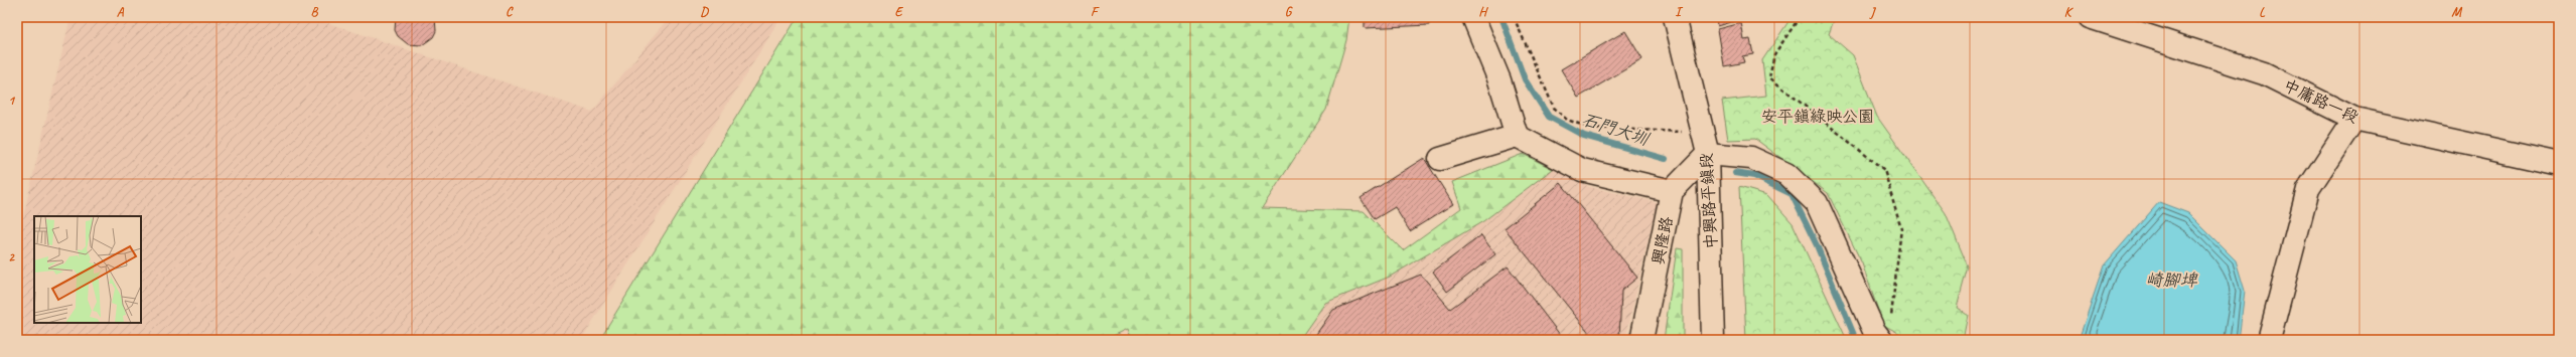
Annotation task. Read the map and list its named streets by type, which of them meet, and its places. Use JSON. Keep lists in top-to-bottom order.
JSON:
{
  "streets": {
    "street": ["中庸路一段", "中興路平鎮段", "興隆路"]
  },
  "water": ["石門大圳", "崎腳埤"],
  "parks": ["安平鎮綠映公園"],
  "grid": {
    "columns": [
      "A",
      "B",
      "C",
      "D",
      "E",
      "F",
      "G",
      "H",
      "I",
      "J",
      "K",
      "L",
      "M"
    ],
    "rows": ["1", "2"]
  }
}
